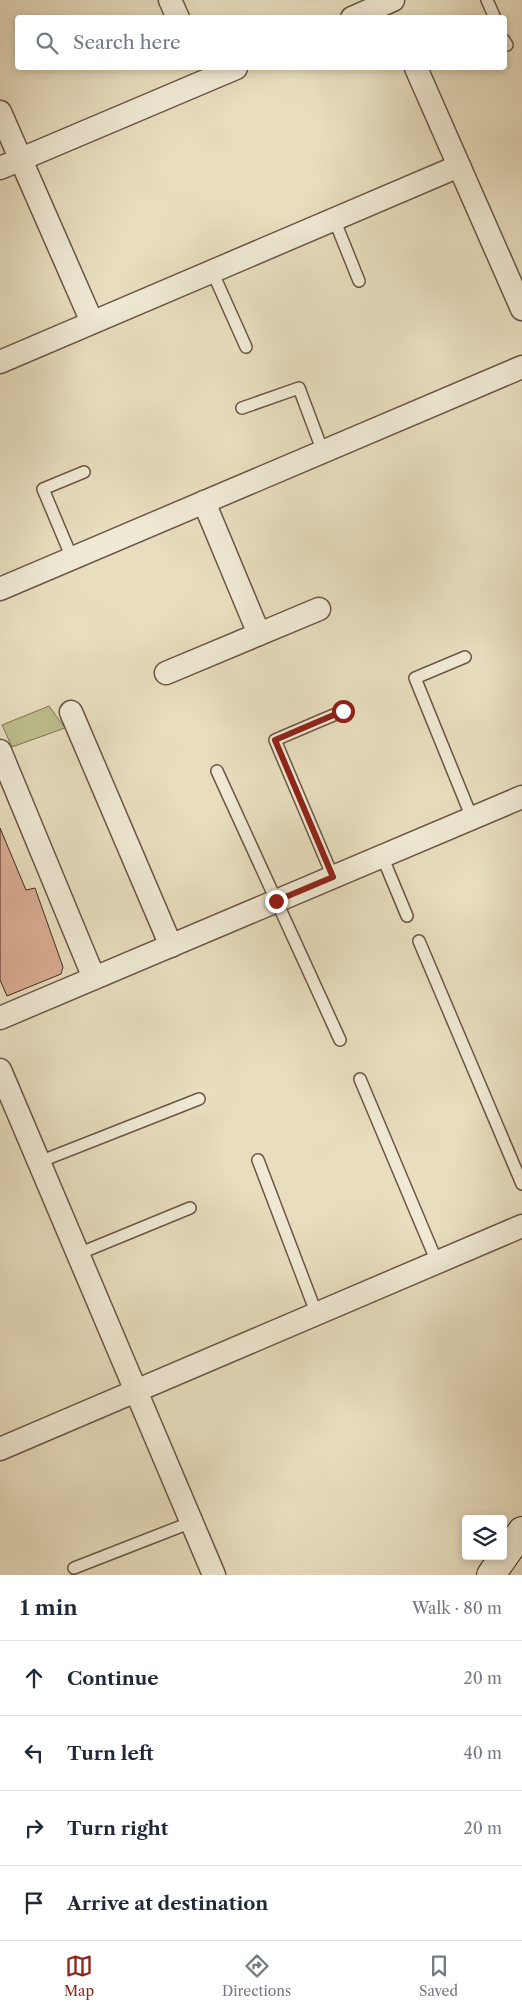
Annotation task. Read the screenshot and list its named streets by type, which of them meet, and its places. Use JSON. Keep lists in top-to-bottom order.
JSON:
{
  "page": {
    "search": "Search here",
    "heading": ["1 min", "Walk · 80 m"],
    "list": [
      ["Continue", "20 m"],
      ["Turn left", "40 m"],
      ["Turn right", "20 m"],
      "Arrive at destination"
    ],
    "nav": ["Map", "Directions", "Saved"]
  }
}
